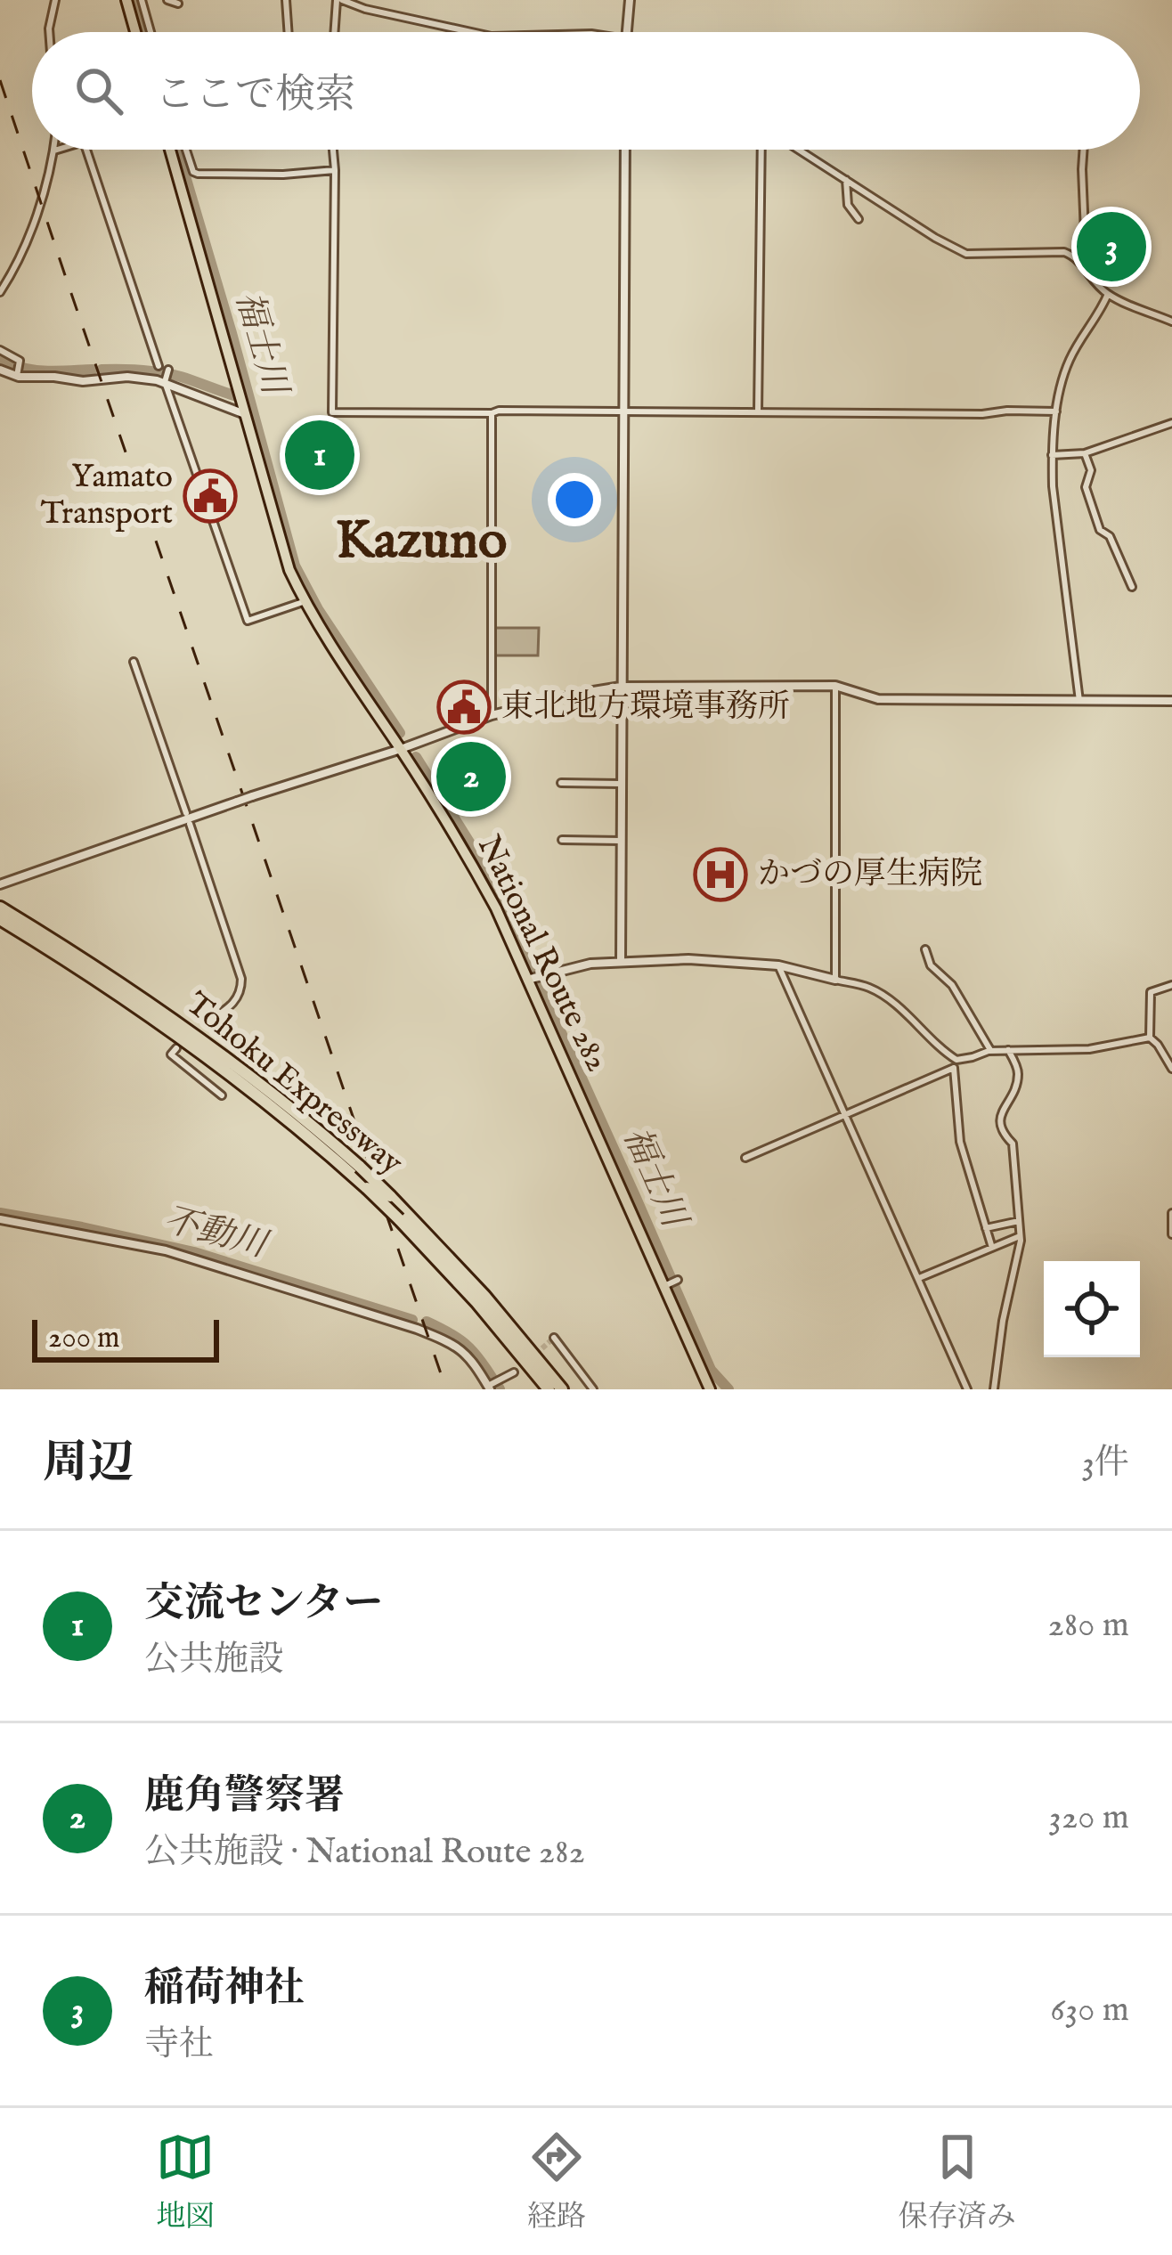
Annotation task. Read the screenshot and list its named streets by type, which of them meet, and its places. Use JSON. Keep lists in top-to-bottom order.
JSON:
{
  "streets": {
    "highway": ["National Route 282", "Tohoku Expressway"]
  },
  "districts": ["Kazuno"],
  "water": ["福士川", "不動川"],
  "places": {
    "public building": ["Yamato Transport", "東北地方環境事務所"],
    "hospital": ["かづの厚生病院"]
  },
  "scale_bar": "200 m",
  "page": {
    "search": "ここで検索",
    "pins": ["3", "1", "2"],
    "scale": "200 m",
    "heading": ["周辺", "3件"],
    "list": [
      {
        "mark": "1",
        "name": "交流センター",
        "note": "公共施設",
        "value": "280 m"
      },
      {
        "mark": "2",
        "name": "鹿角警察署",
        "note": "公共施設 · National Route 282",
        "value": "320 m"
      },
      {
        "mark": "3",
        "name": "稲荷神社",
        "note": "寺社",
        "value": "630 m"
      }
    ],
    "nav": ["地図", "経路", "保存済み"]
  }
}
